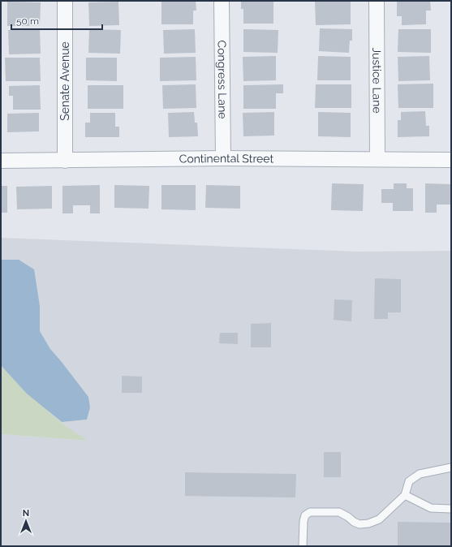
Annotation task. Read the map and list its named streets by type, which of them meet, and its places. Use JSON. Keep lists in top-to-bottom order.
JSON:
{
  "streets": {
    "street": [
      "Congress Lane",
      "Justice Lane",
      "Senate Avenue",
      "Continental Street"
    ]
  },
  "crossings": [
    ["Congress Lane", "Continental Street"],
    ["Justice Lane", "Continental Street"],
    ["Senate Avenue", "Continental Street"]
  ],
  "scale_bar": "50 m",
  "north": "top"
}
